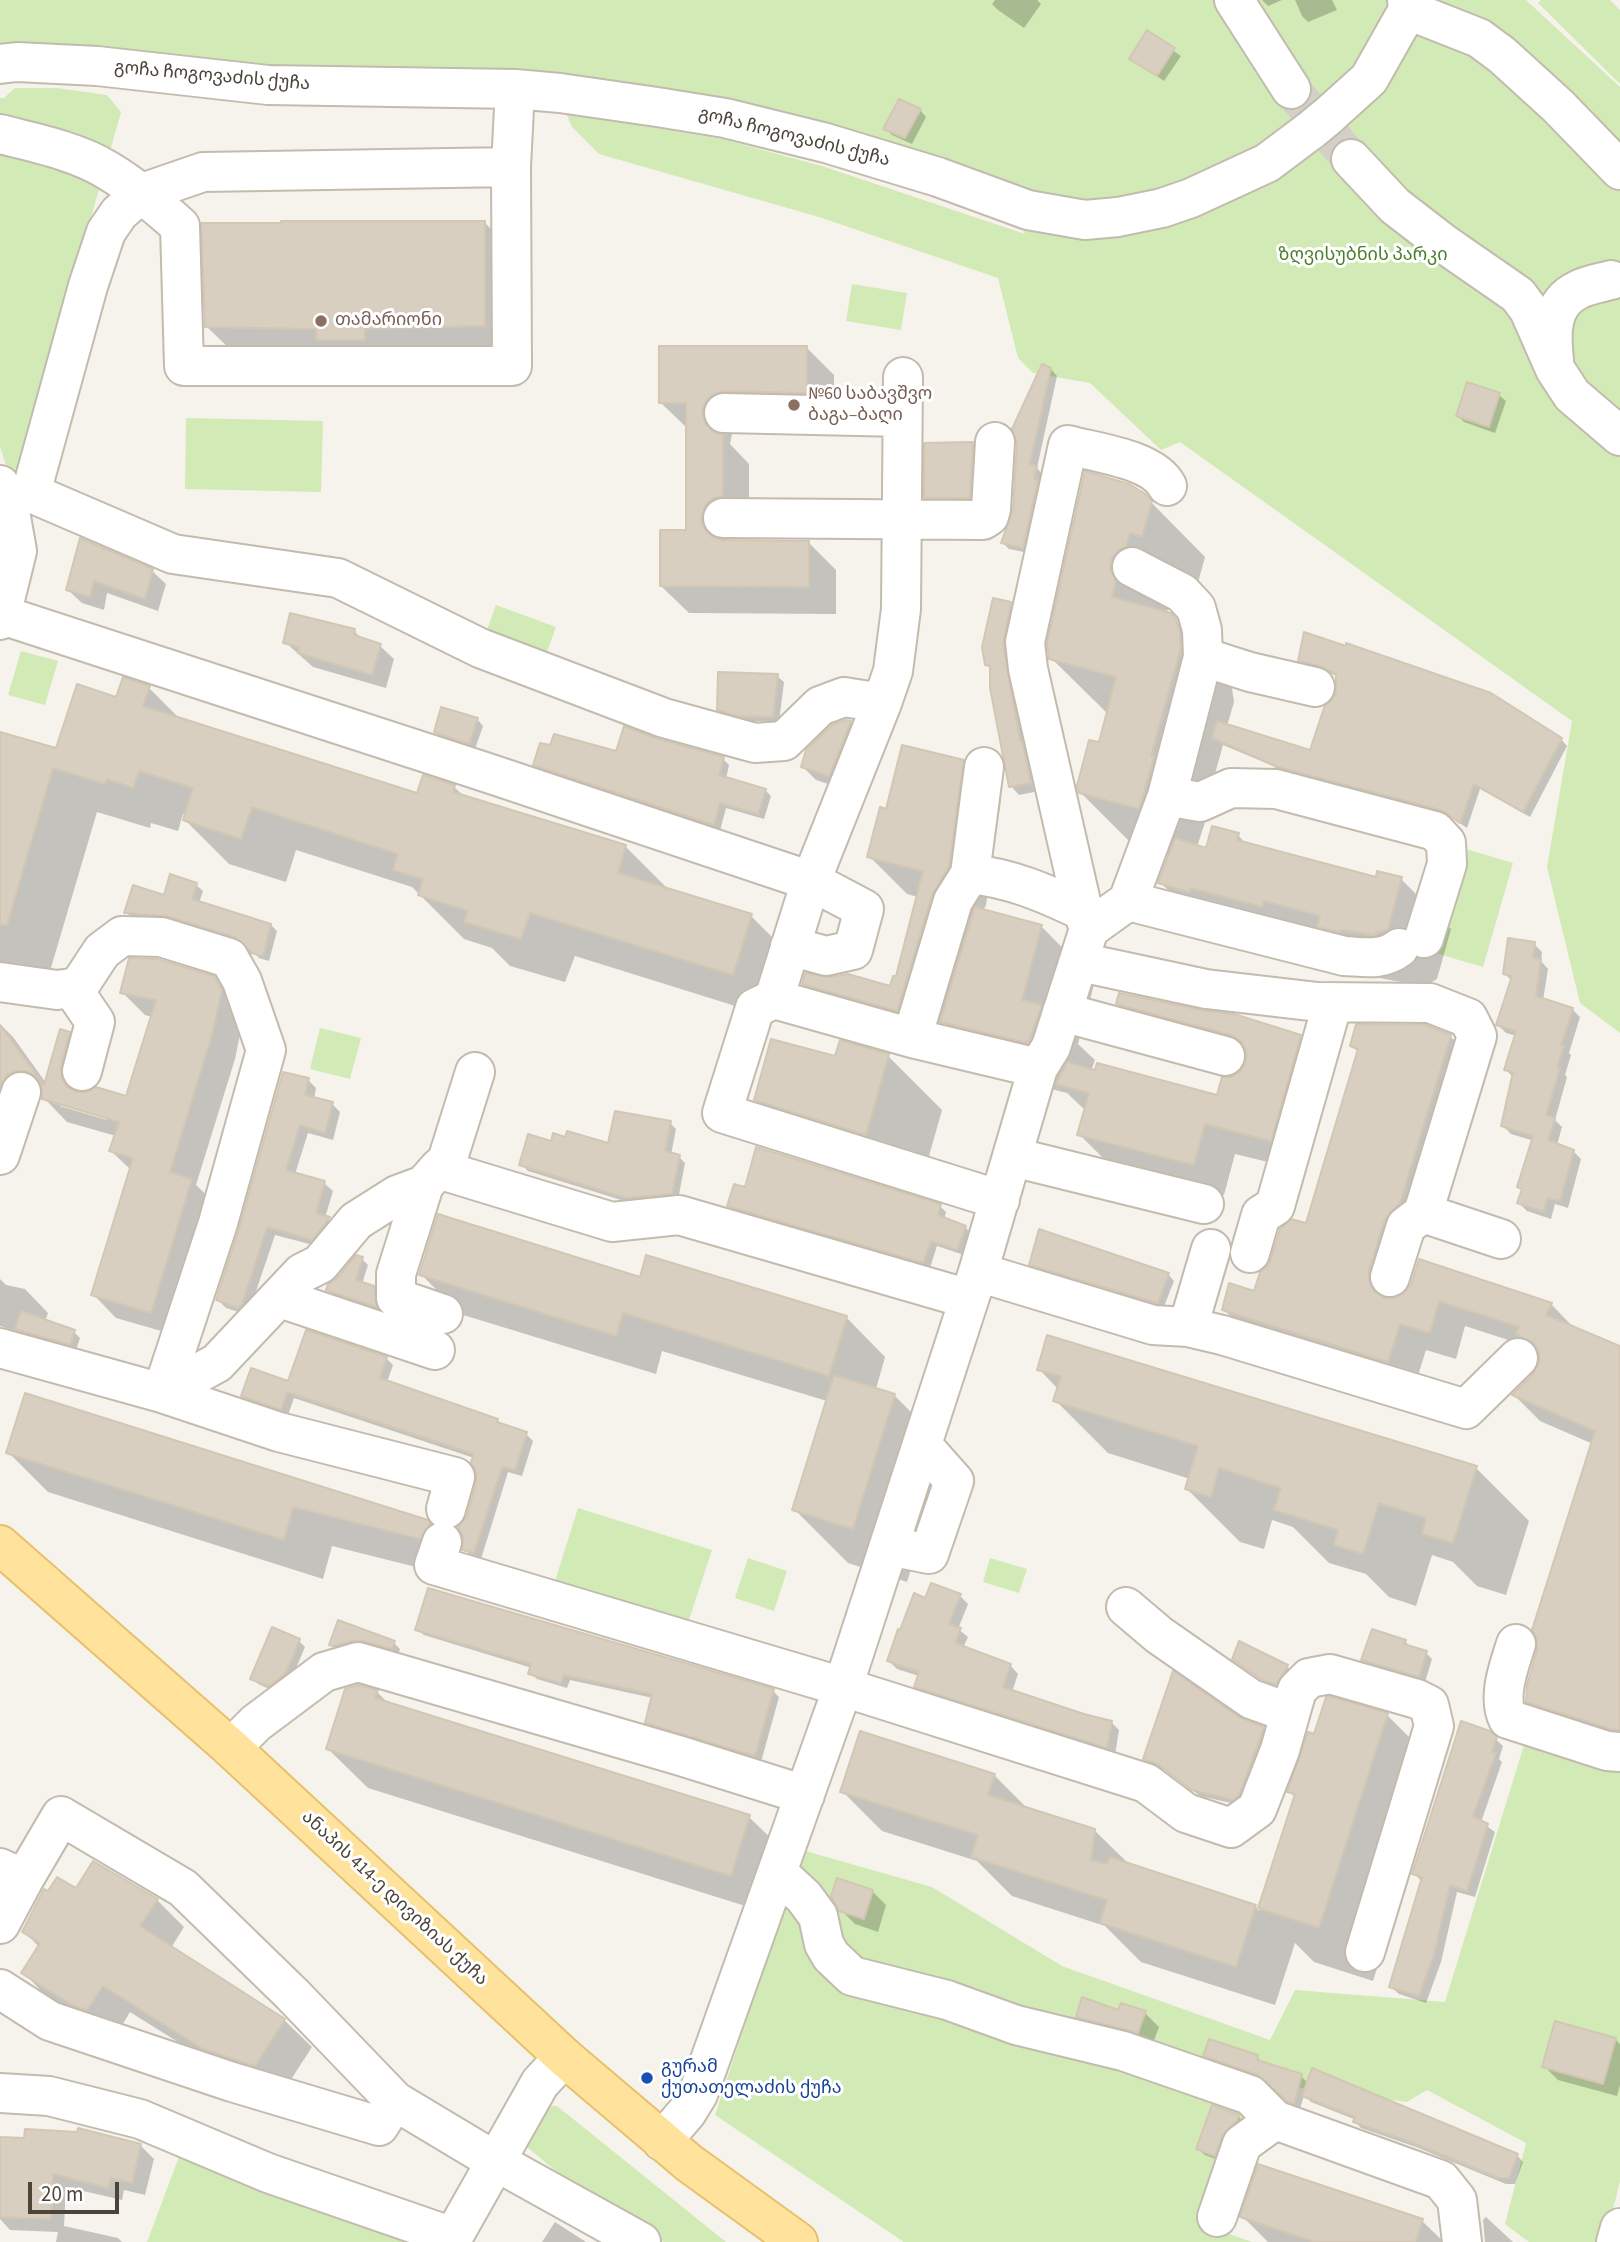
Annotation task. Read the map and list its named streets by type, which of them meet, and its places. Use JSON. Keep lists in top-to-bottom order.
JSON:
{
  "streets": {
    "main road": ["ანაპის 414-ე დივიზიას ქუჩა"],
    "street": ["გოჩა ჩოგოვაძის ქუჩა"]
  },
  "parks": ["ზღვისუბნის პარკი"],
  "places": ["თამარიონი", "№60 საბავშვო ბაგა–ბაღი", "გურამ ქუთათელაძის ქუჩა"],
  "scale_bar": "20 m"
}
